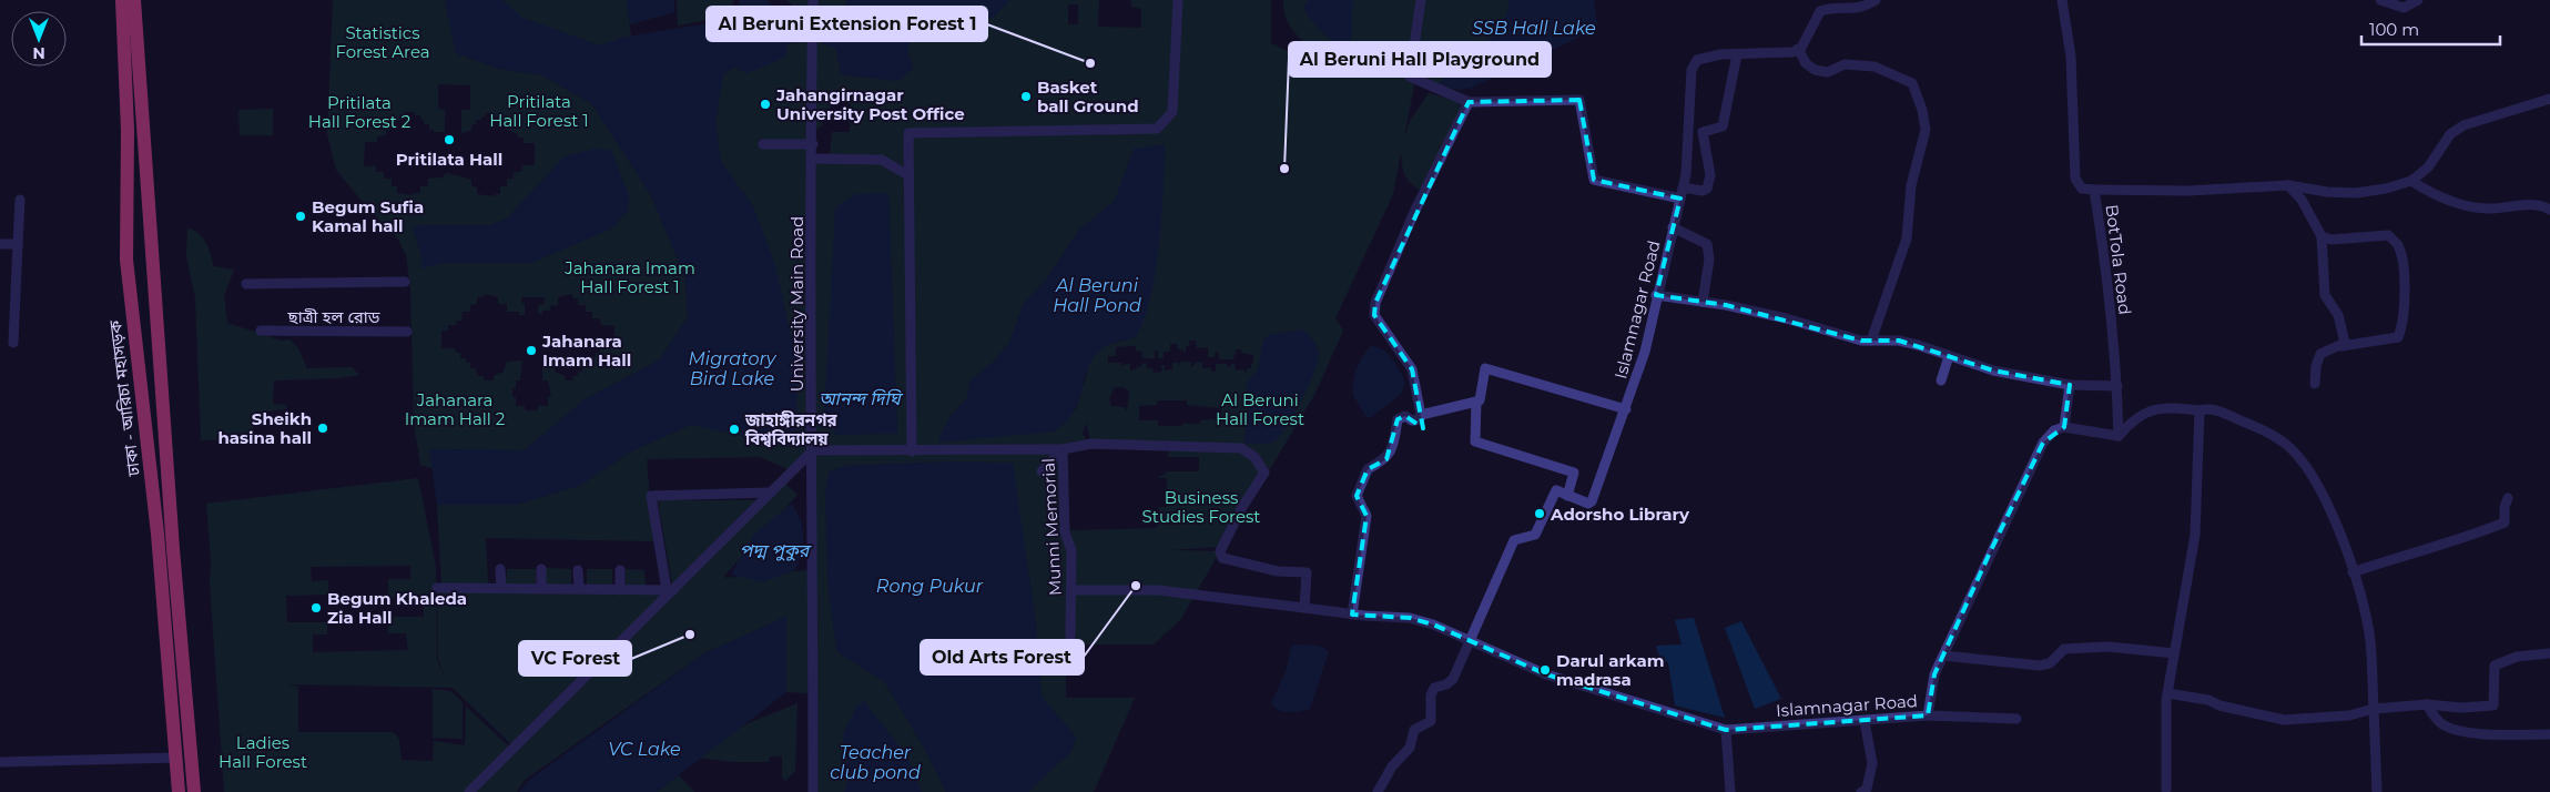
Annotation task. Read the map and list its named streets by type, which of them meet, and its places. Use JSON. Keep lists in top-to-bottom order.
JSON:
{
  "streets": {
    "highway": ["ঢাকা - আরিচা মহাসড়ক"],
    "street": [
      "BotTola Road",
      "University Main Road",
      "Islamnagar Road",
      "ছাত্রী হল রোড",
      "Munni Memorial"
    ]
  },
  "crossings": [
    ["University Main Road", "Munni Memorial"],
    ["Islamnagar Road", "Munni Memorial"]
  ],
  "water": [
    "SSB Hall Lake",
    "Al Beruni Hall Pond",
    "Migratory Bird Lake",
    "আনন্দ দিঘি",
    "পদ্ম পুকুর",
    "Rong Pukur",
    "VC Lake",
    "Teacher club pond"
  ],
  "parks": [
    "Statistics Forest Area",
    "Pritilata Hall Forest 1",
    "Pritilata Hall Forest 2",
    "Jahanara Imam Hall Forest 1",
    "Jahanara Imam Hall 2",
    "Al Beruni Hall Forest",
    "Business Studies Forest",
    "Ladies Hall Forest"
  ],
  "places": [
    "Al Beruni Extension Forest 1",
    "Basket ball Ground",
    "Jahangirnagar University Post Office",
    "Pritilata Hall",
    "Al Beruni Hall Playground",
    "Begum Sufia Kamal hall",
    "Jahanara Imam Hall",
    "Sheikh hasina hall",
    "জাহাঙ্গীরনগর বিশ্ববিদ্যালয়",
    "Adorsho Library",
    "Old Arts Forest",
    "Begum Khaleda Zia Hall",
    "VC Forest",
    "Darul arkam madrasa"
  ],
  "scale_bar": "100 m",
  "north": "bottom"
}
